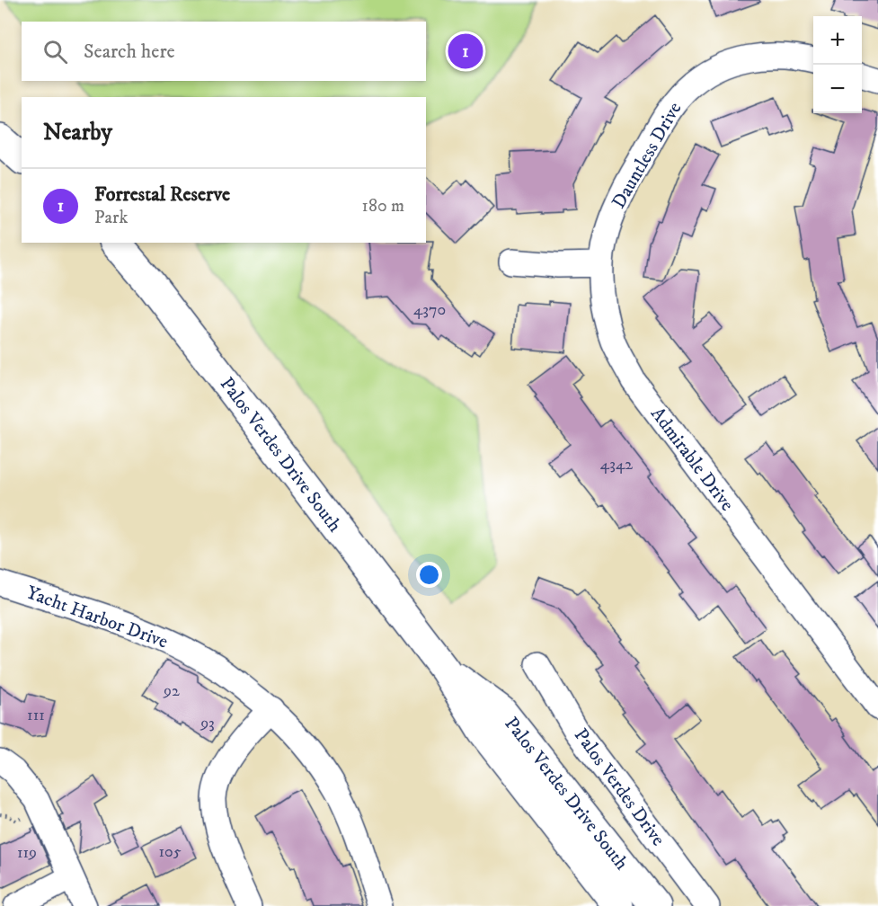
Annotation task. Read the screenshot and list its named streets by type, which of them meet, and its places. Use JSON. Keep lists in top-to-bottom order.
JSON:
{
  "streets": {
    "main road": ["Palos Verdes Drive South"],
    "street": [
      "Dauntless Drive",
      "Admirable Drive",
      "Yacht Harbor Drive",
      "Palos Verdes Drive"
    ]
  },
  "crossings": [
    ["Dauntless Drive", "Admirable Drive"]
  ],
  "house_numbers": [
    "4370",
    "4342",
    "92",
    "111",
    "93",
    "105",
    "119"
  ],
  "page": {
    "map_buttons": ["+", "−"],
    "search": "Search here",
    "pins": "1",
    "heading": "Nearby",
    "list": [
      {
        "mark": "1",
        "name": "Forrestal Reserve",
        "note": "Park",
        "value": "180 m"
      }
    ]
  }
}
